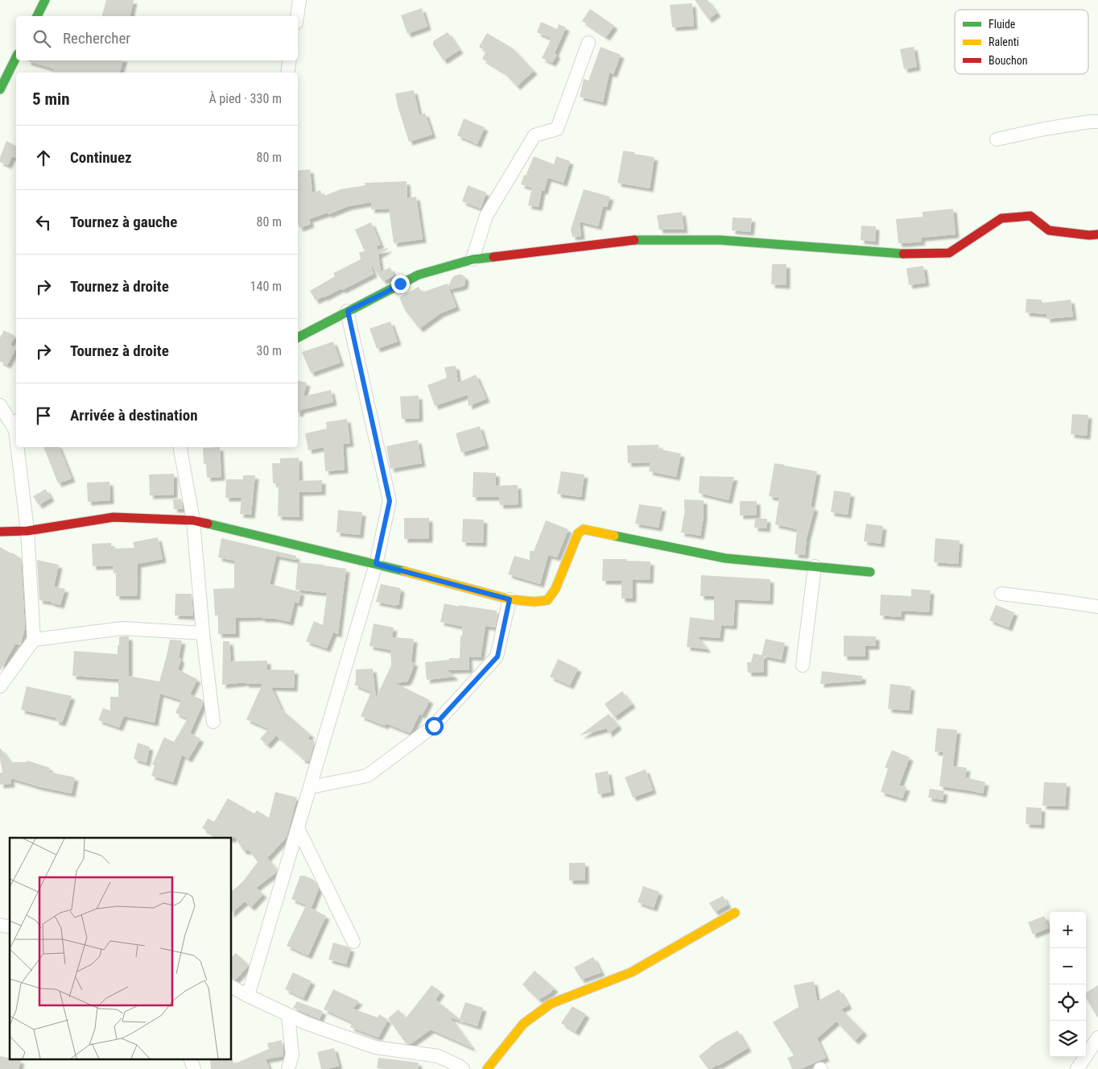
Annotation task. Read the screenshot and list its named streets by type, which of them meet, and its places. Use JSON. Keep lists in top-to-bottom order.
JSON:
{
  "legend": ["Fluide", "Ralenti", "Bouchon"],
  "page": {
    "search": "Rechercher",
    "heading": ["5 min", "À pied · 330 m"],
    "list": [
      ["Continuez", "80 m"],
      ["Tournez à gauche", "80 m"],
      ["Tournez à droite", "140 m"],
      ["Tournez à droite", "30 m"],
      "Arrivée à destination"
    ],
    "map_buttons": ["+", "−"]
  }
}
